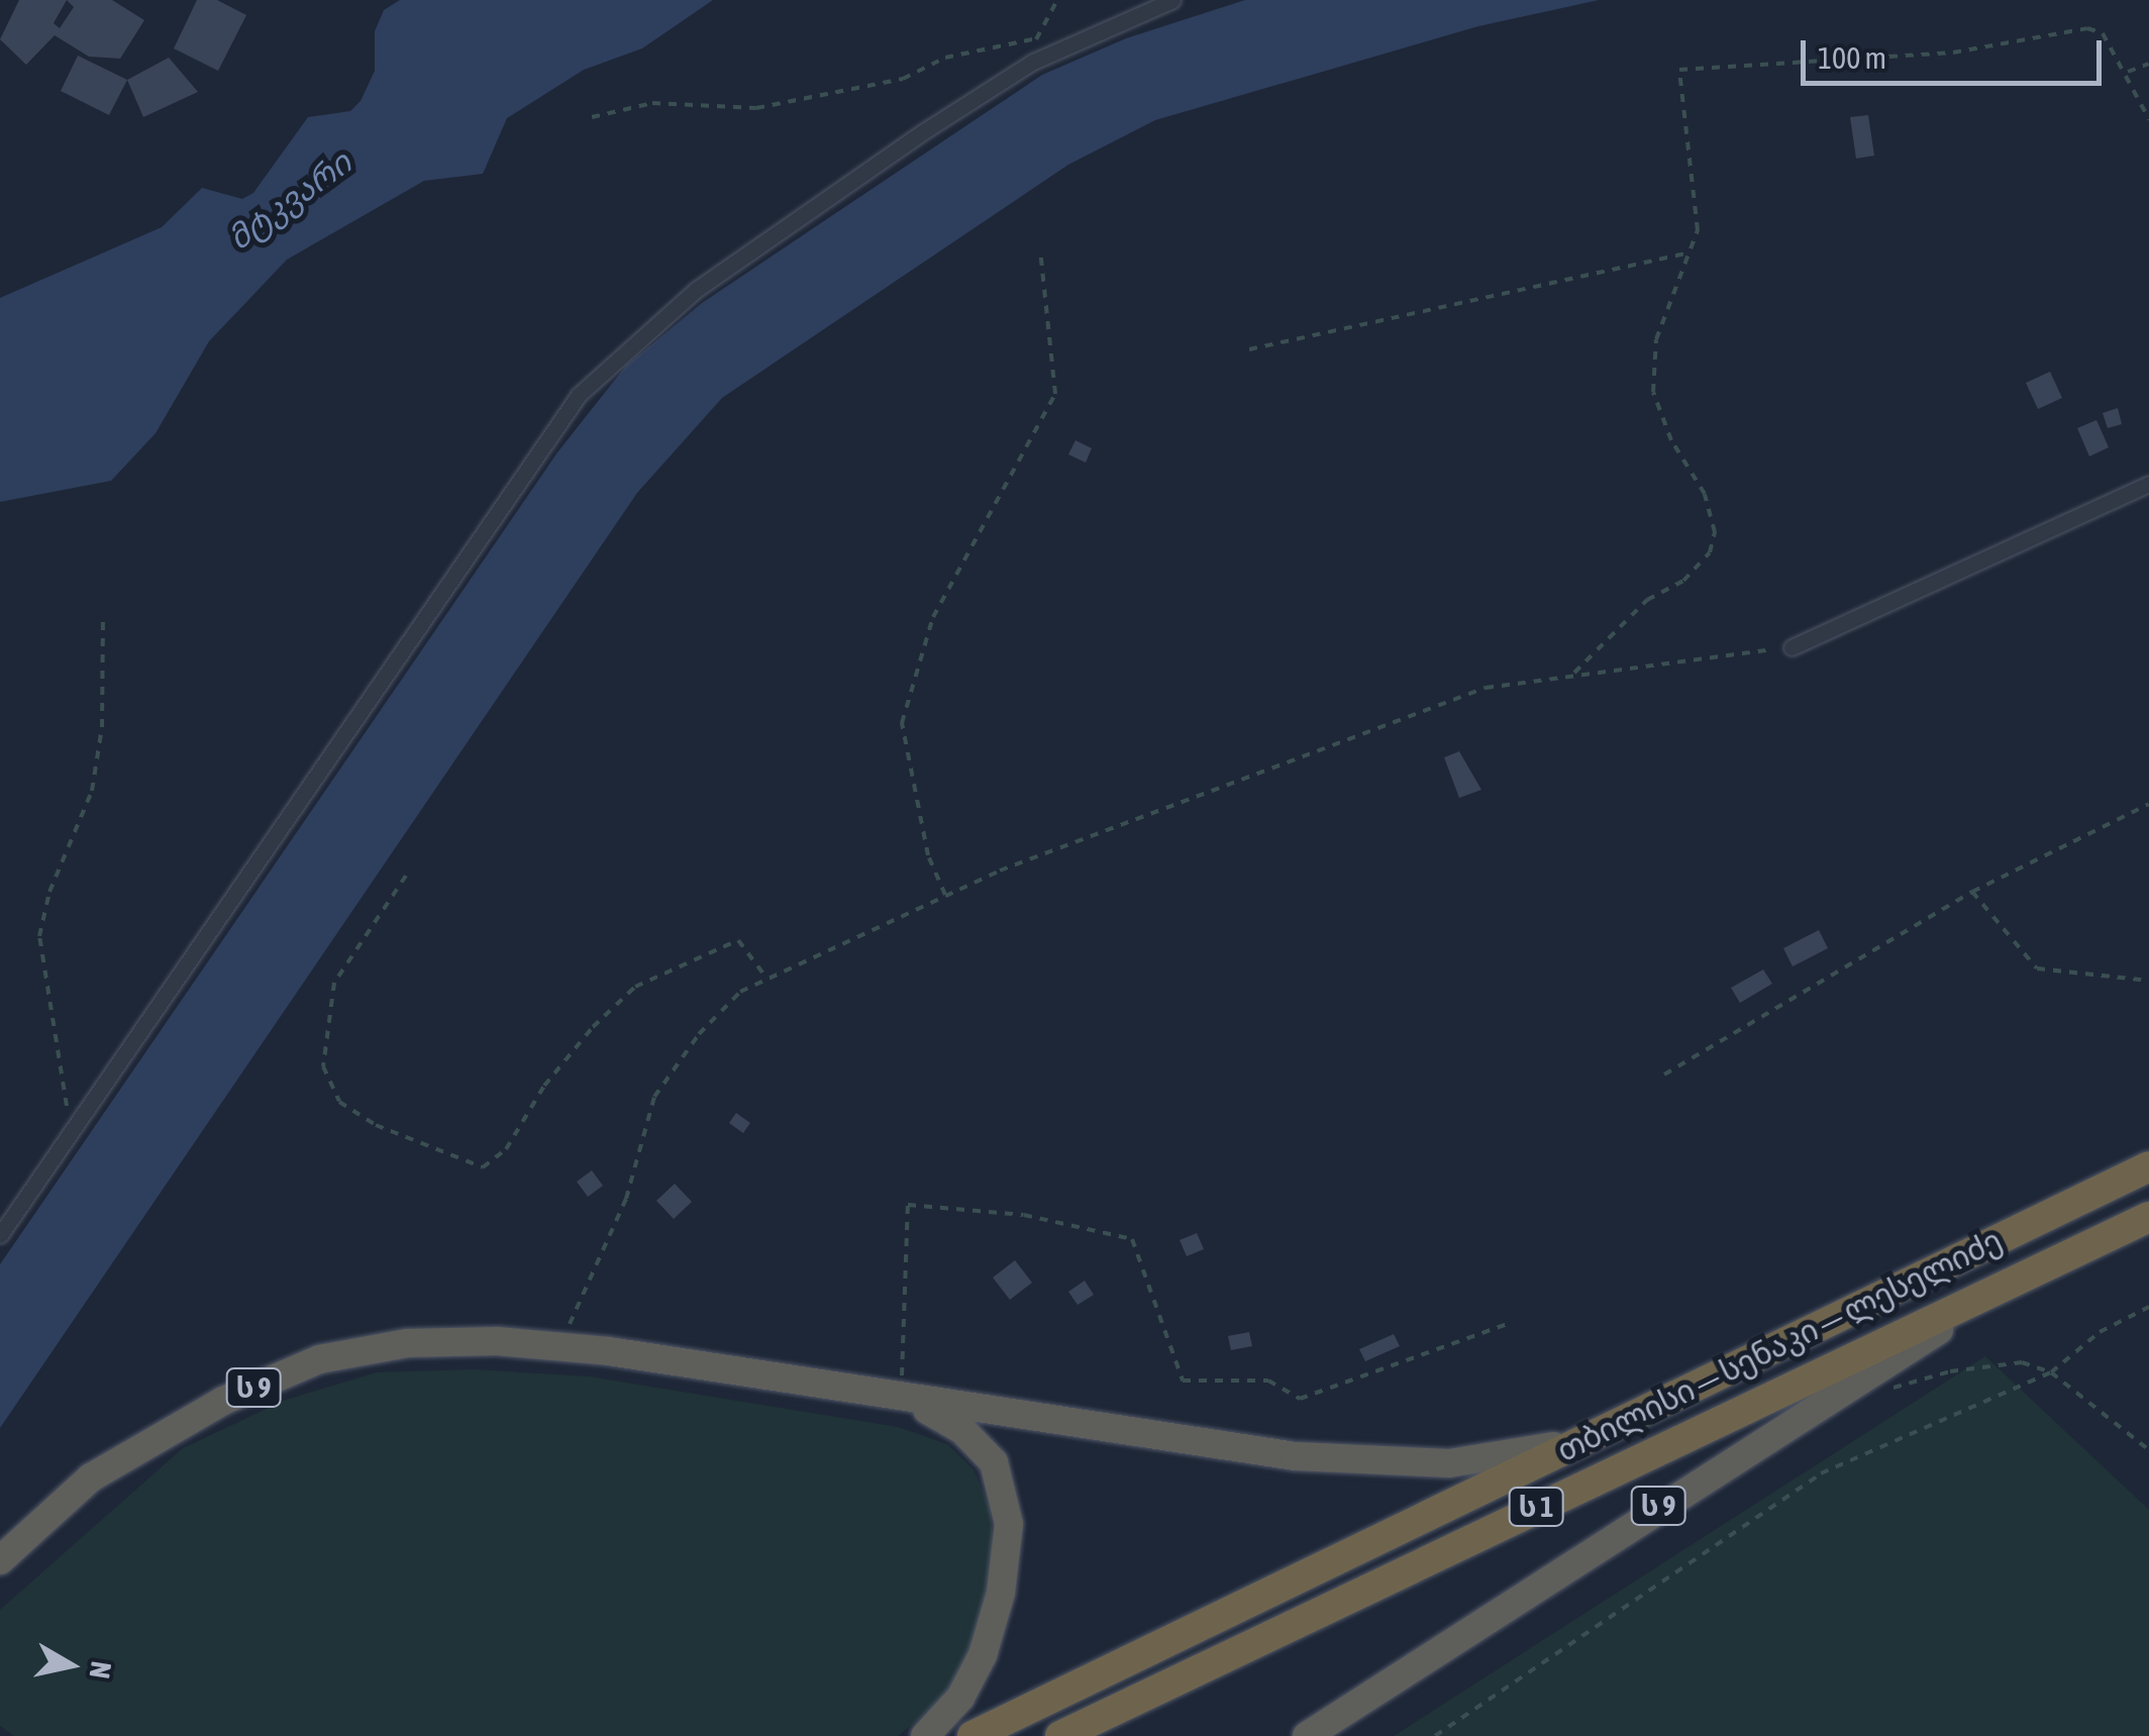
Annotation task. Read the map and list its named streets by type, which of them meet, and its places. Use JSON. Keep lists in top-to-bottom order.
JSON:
{
  "streets": {
    "highway": ["თბილისი — სენაკი — ლესელიძე", "ს 9", "ს 1"]
  },
  "crossings": [
    ["თბილისი — სენაკი — ლესელიძე", "ს 9"]
  ],
  "water": ["მტკვარი"],
  "scale_bar": "100 m",
  "north": "right"
}
